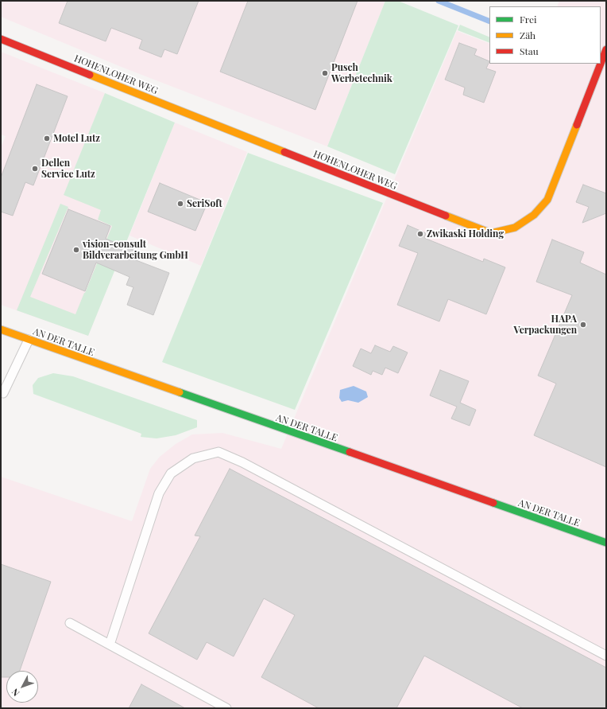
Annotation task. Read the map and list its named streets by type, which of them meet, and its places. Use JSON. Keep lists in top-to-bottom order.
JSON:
{
  "streets": {
    "street": ["HOHENLOHER WEG", "AN DER TALLE"]
  },
  "places": [
    "Pusch Werbetechnik",
    "Motel Lutz",
    "Dellen Service Lutz",
    "SeriSoft",
    "Zwikaski Holding",
    "vision-consult Bildverarbeitung GmbH",
    "HAPA Verpackungen"
  ],
  "legend": ["Frei", "Zäh", "Stau"],
  "north": "bottom left"
}
